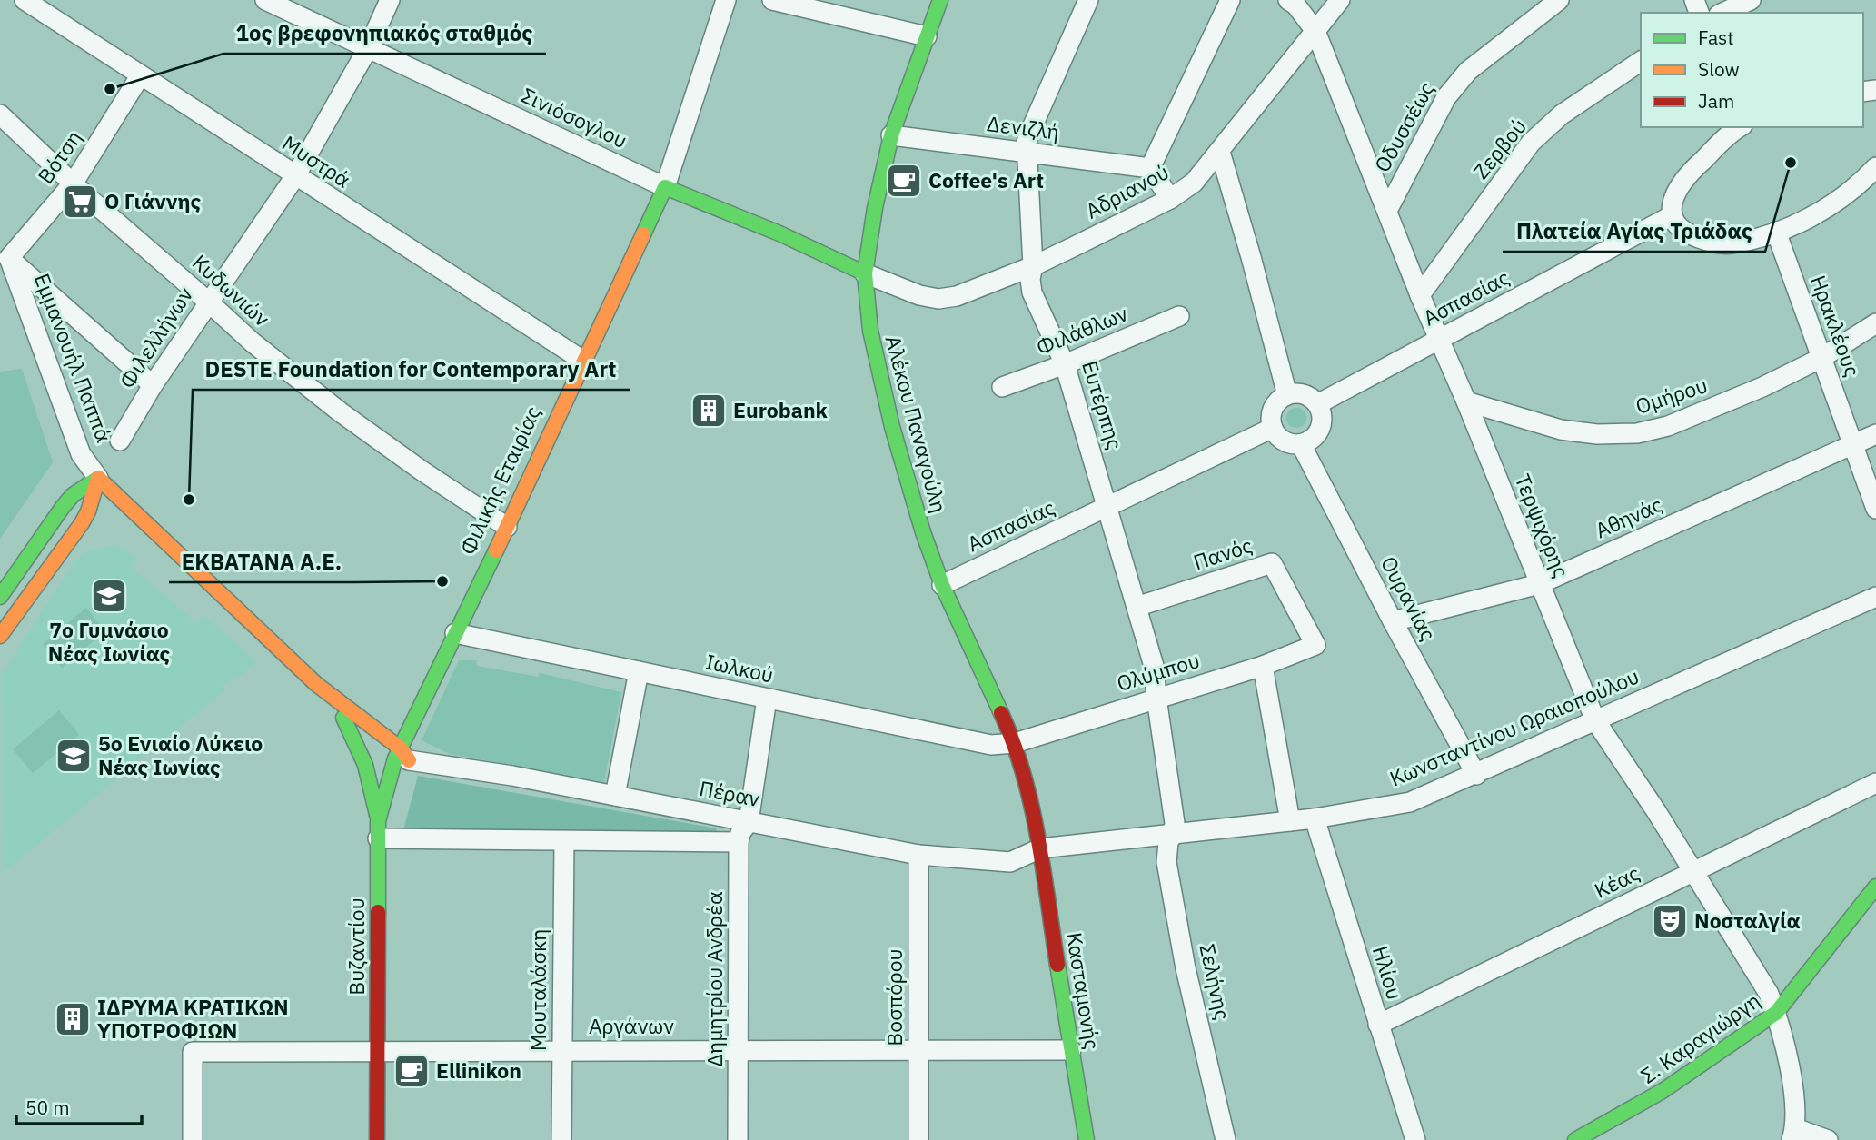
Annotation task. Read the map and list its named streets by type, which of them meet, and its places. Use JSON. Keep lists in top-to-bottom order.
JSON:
{
  "streets": {
    "street": [
      "Σινιόσογλου",
      "Οδυσσέως",
      "Δενιζλή",
      "Ζερβού",
      "Βότση",
      "Μυστρά",
      "Αδριανού",
      "Κυδωνιών",
      "Ασπασίας",
      "Ηρακλέους",
      "Φιλάθλων",
      "Φιλελλήνων",
      "Εμμανουήλ Παππά",
      "Ομήρου",
      "Ευτέρπης",
      "Αλέκου Παναγούλη",
      "Φιλικής Εταιρίας",
      "Αθηνάς",
      "Τερψιχόρης",
      "Πανός",
      "Ουρανίας",
      "Ιωλκού",
      "Ολύμπου",
      "Κωνσταντίνου Ωραιοπούλου",
      "Πέραν",
      "Κέας",
      "Βυζαντίου",
      "Ηλίου",
      "Δημητρίου Ανδρέα",
      "Σελήνης",
      "Μουταλάσκη",
      "Κασταμονής",
      "Βοσπόρου",
      "Αργάνων",
      "Σ. Καραγιώργη"
    ]
  },
  "crossings": [
    ["Σινιόσογλου", "Αδριανού"],
    ["Σινιόσογλου", "Φιλελλήνων"],
    ["Σινιόσογλου", "Αλέκου Παναγούλη"],
    ["Σινιόσογλου", "Φιλικής Εταιρίας"],
    ["Οδυσσέως", "Τερψιχόρης"],
    ["Δενιζλή", "Ευτέρπης"],
    ["Δενιζλή", "Αλέκου Παναγούλη"],
    ["Ζερβού", "Τερψιχόρης"],
    ["Βότση", "Μυστρά"],
    ["Βότση", "Κυδωνιών"],
    ["Βότση", "Εμμανουήλ Παππά"],
    ["Μυστρά", "Φιλελλήνων"],
    ["Μυστρά", "Φιλικής Εταιρίας"],
    ["Αδριανού", "Ευτέρπης"],
    ["Αδριανού", "Αλέκου Παναγούλη"],
    ["Αδριανού", "Τερψιχόρης"],
    ["Κυδωνιών", "Φιλελλήνων"],
    ["Κυδωνιών", "Φιλικής Εταιρίας"],
    ["Ασπασίας", "Ευτέρπης"],
    ["Ασπασίας", "Αλέκου Παναγούλη"],
    ["Ασπασίας", "Τερψιχόρης"],
    ["Ασπασίας", "Ουρανίας"],
    ["Ηρακλέους", "Ομήρου"],
    ["Ηρακλέους", "Αθηνάς"],
    ["Φιλάθλων", "Ευτέρπης"],
    ["Εμμανουήλ Παππά", "Φιλικής Εταιρίας"],
    ["Εμμανουήλ Παππά", "Πέραν"],
    ["Ομήρου", "Τερψιχόρης"],
    ["Ευτέρπης", "Πανός"],
    ["Ευτέρπης", "Ολύμπου"],
    ["Ευτέρπης", "Κωνσταντίνου Ωραιοπούλου"],
    ["Ευτέρπης", "Σελήνης"],
    ["Αλέκου Παναγούλη", "Ιωλκού"],
    ["Αλέκου Παναγούλη", "Ολύμπου"],
    ["Αλέκου Παναγούλη", "Κωνσταντίνου Ωραιοπούλου"],
    ["Αλέκου Παναγούλη", "Πέραν"],
    ["Αλέκου Παναγούλη", "Κασταμονής"],
    ["Φιλικής Εταιρίας", "Ιωλκού"],
    ["Φιλικής Εταιρίας", "Πέραν"],
    ["Φιλικής Εταιρίας", "Βυζαντίου"],
    ["Αθηνάς", "Τερψιχόρης"],
    ["Αθηνάς", "Ουρανίας"],
    ["Τερψιχόρης", "Κωνσταντίνου Ωραιοπούλου"],
    ["Τερψιχόρης", "Κέας"],
    ["Τερψιχόρης", "Σ. Καραγιώργη"],
    ["Πανός", "Ολύμπου"],
    ["Ουρανίας", "Κωνσταντίνου Ωραιοπούλου"],
    ["Ιωλκού", "Ολύμπου"],
    ["Ιωλκού", "Δημητρίου Ανδρέα"],
    ["Κωνσταντίνου Ωραιοπούλου", "Πέραν"],
    ["Κωνσταντίνου Ωραιοπούλου", "Ηλίου"],
    ["Κωνσταντίνου Ωραιοπούλου", "Σελήνης"],
    ["Κωνσταντίνου Ωραιοπούλου", "Κασταμονής"],
    ["Πέραν", "Δημητρίου Ανδρέα"],
    ["Πέραν", "Κασταμονής"],
    ["Πέραν", "Βοσπόρου"],
    ["Κέας", "Ηλίου"],
    ["Βυζαντίου", "Αργάνων"],
    ["Δημητρίου Ανδρέα", "Αργάνων"],
    ["Μουταλάσκη", "Αργάνων"],
    ["Κασταμονής", "Αργάνων"],
    ["Βοσπόρου", "Αργάνων"]
  ],
  "places": {
    "other": [
      "1ος βρεφονηπιακός σταθμός",
      "Πλατεία Αγίας Τριάδας",
      "DESTE Foundation for Contemporary Art",
      "ΕΚΒΑΤΑΝΑ Α.Ε."
    ],
    "cafe": ["Coffee's Art", "Ellinikon"],
    "supermarket": ["Ο Γιάννης"],
    "building": ["Eurobank", "ΙΔΡΥΜΑ ΚΡΑΤΙΚΩΝ ΥΠΟΤΡΟΦΙΩΝ"],
    "school or university": ["7ο Γυμνάσιο Νέας Ιωνίας", "5ο Ενιαίο Λύκειο Νέας Ιωνίας"],
    "theatre": ["Νοσταλγία"]
  },
  "legend": ["Fast", "Slow", "Jam"],
  "scale_bar": "50 m"
}
